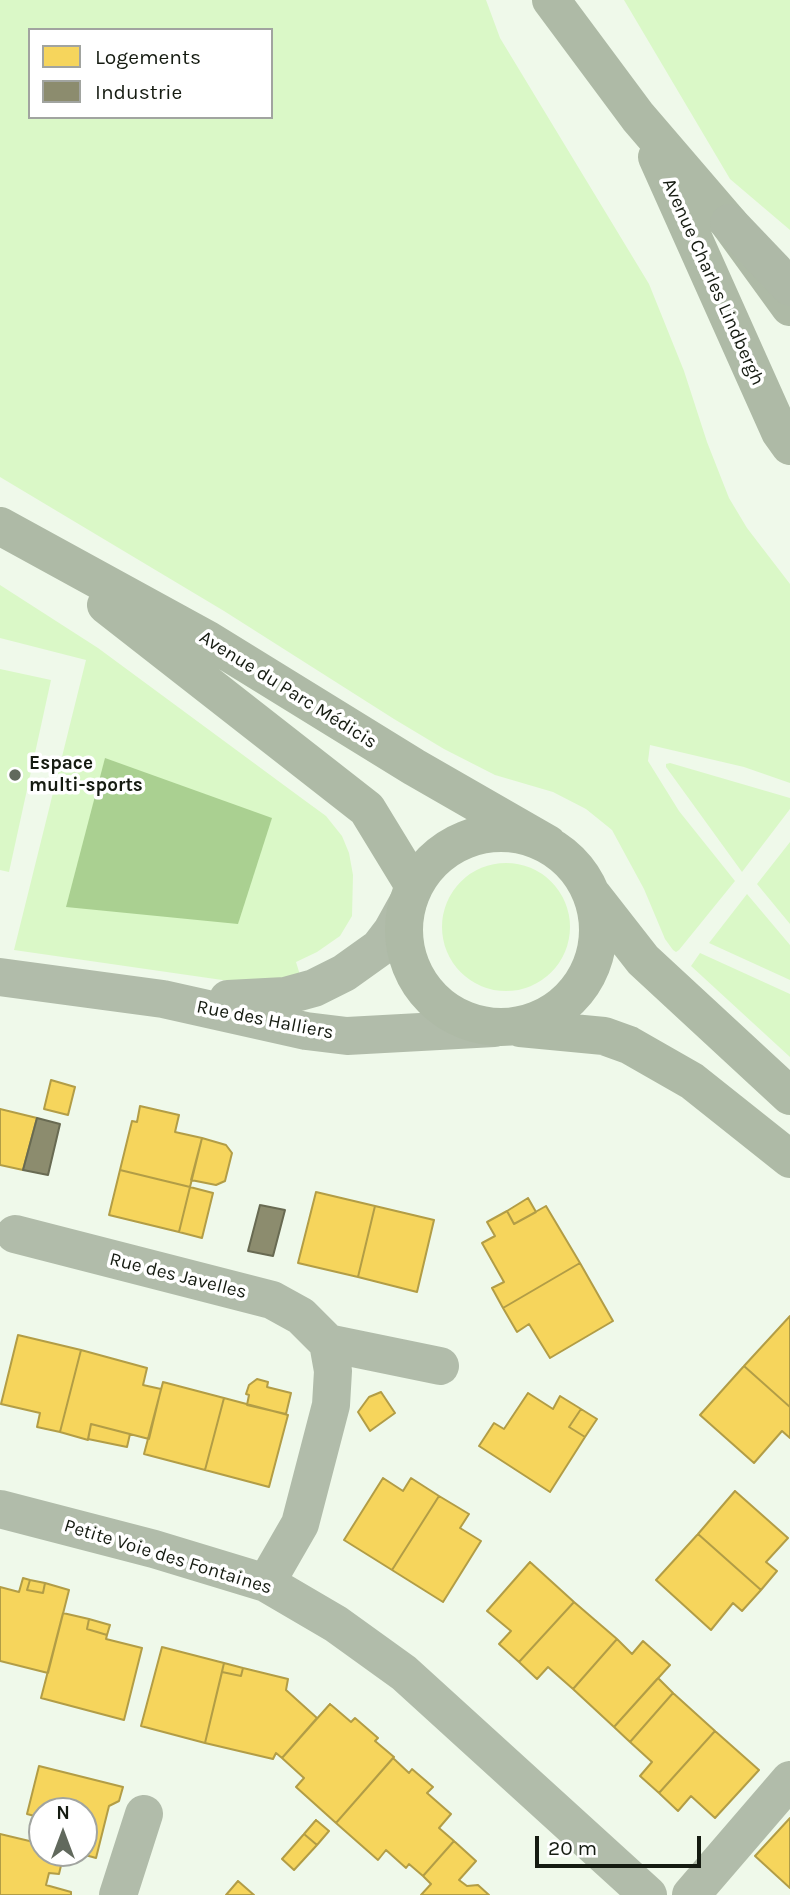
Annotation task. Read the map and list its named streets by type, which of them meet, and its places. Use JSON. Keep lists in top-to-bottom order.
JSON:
{
  "streets": {
    "street": [
      "Avenue Charles Lindbergh",
      "Avenue du Parc Médicis",
      "Rue des Halliers",
      "Rue des Javelles",
      "Petite Voie des Fontaines"
    ]
  },
  "crossings": [
    ["Avenue du Parc Médicis", "Rue des Halliers"]
  ],
  "places": ["Espace multi-sports"],
  "legend": ["Logements", "Industrie"],
  "scale_bar": "20 m",
  "north": "top"
}
